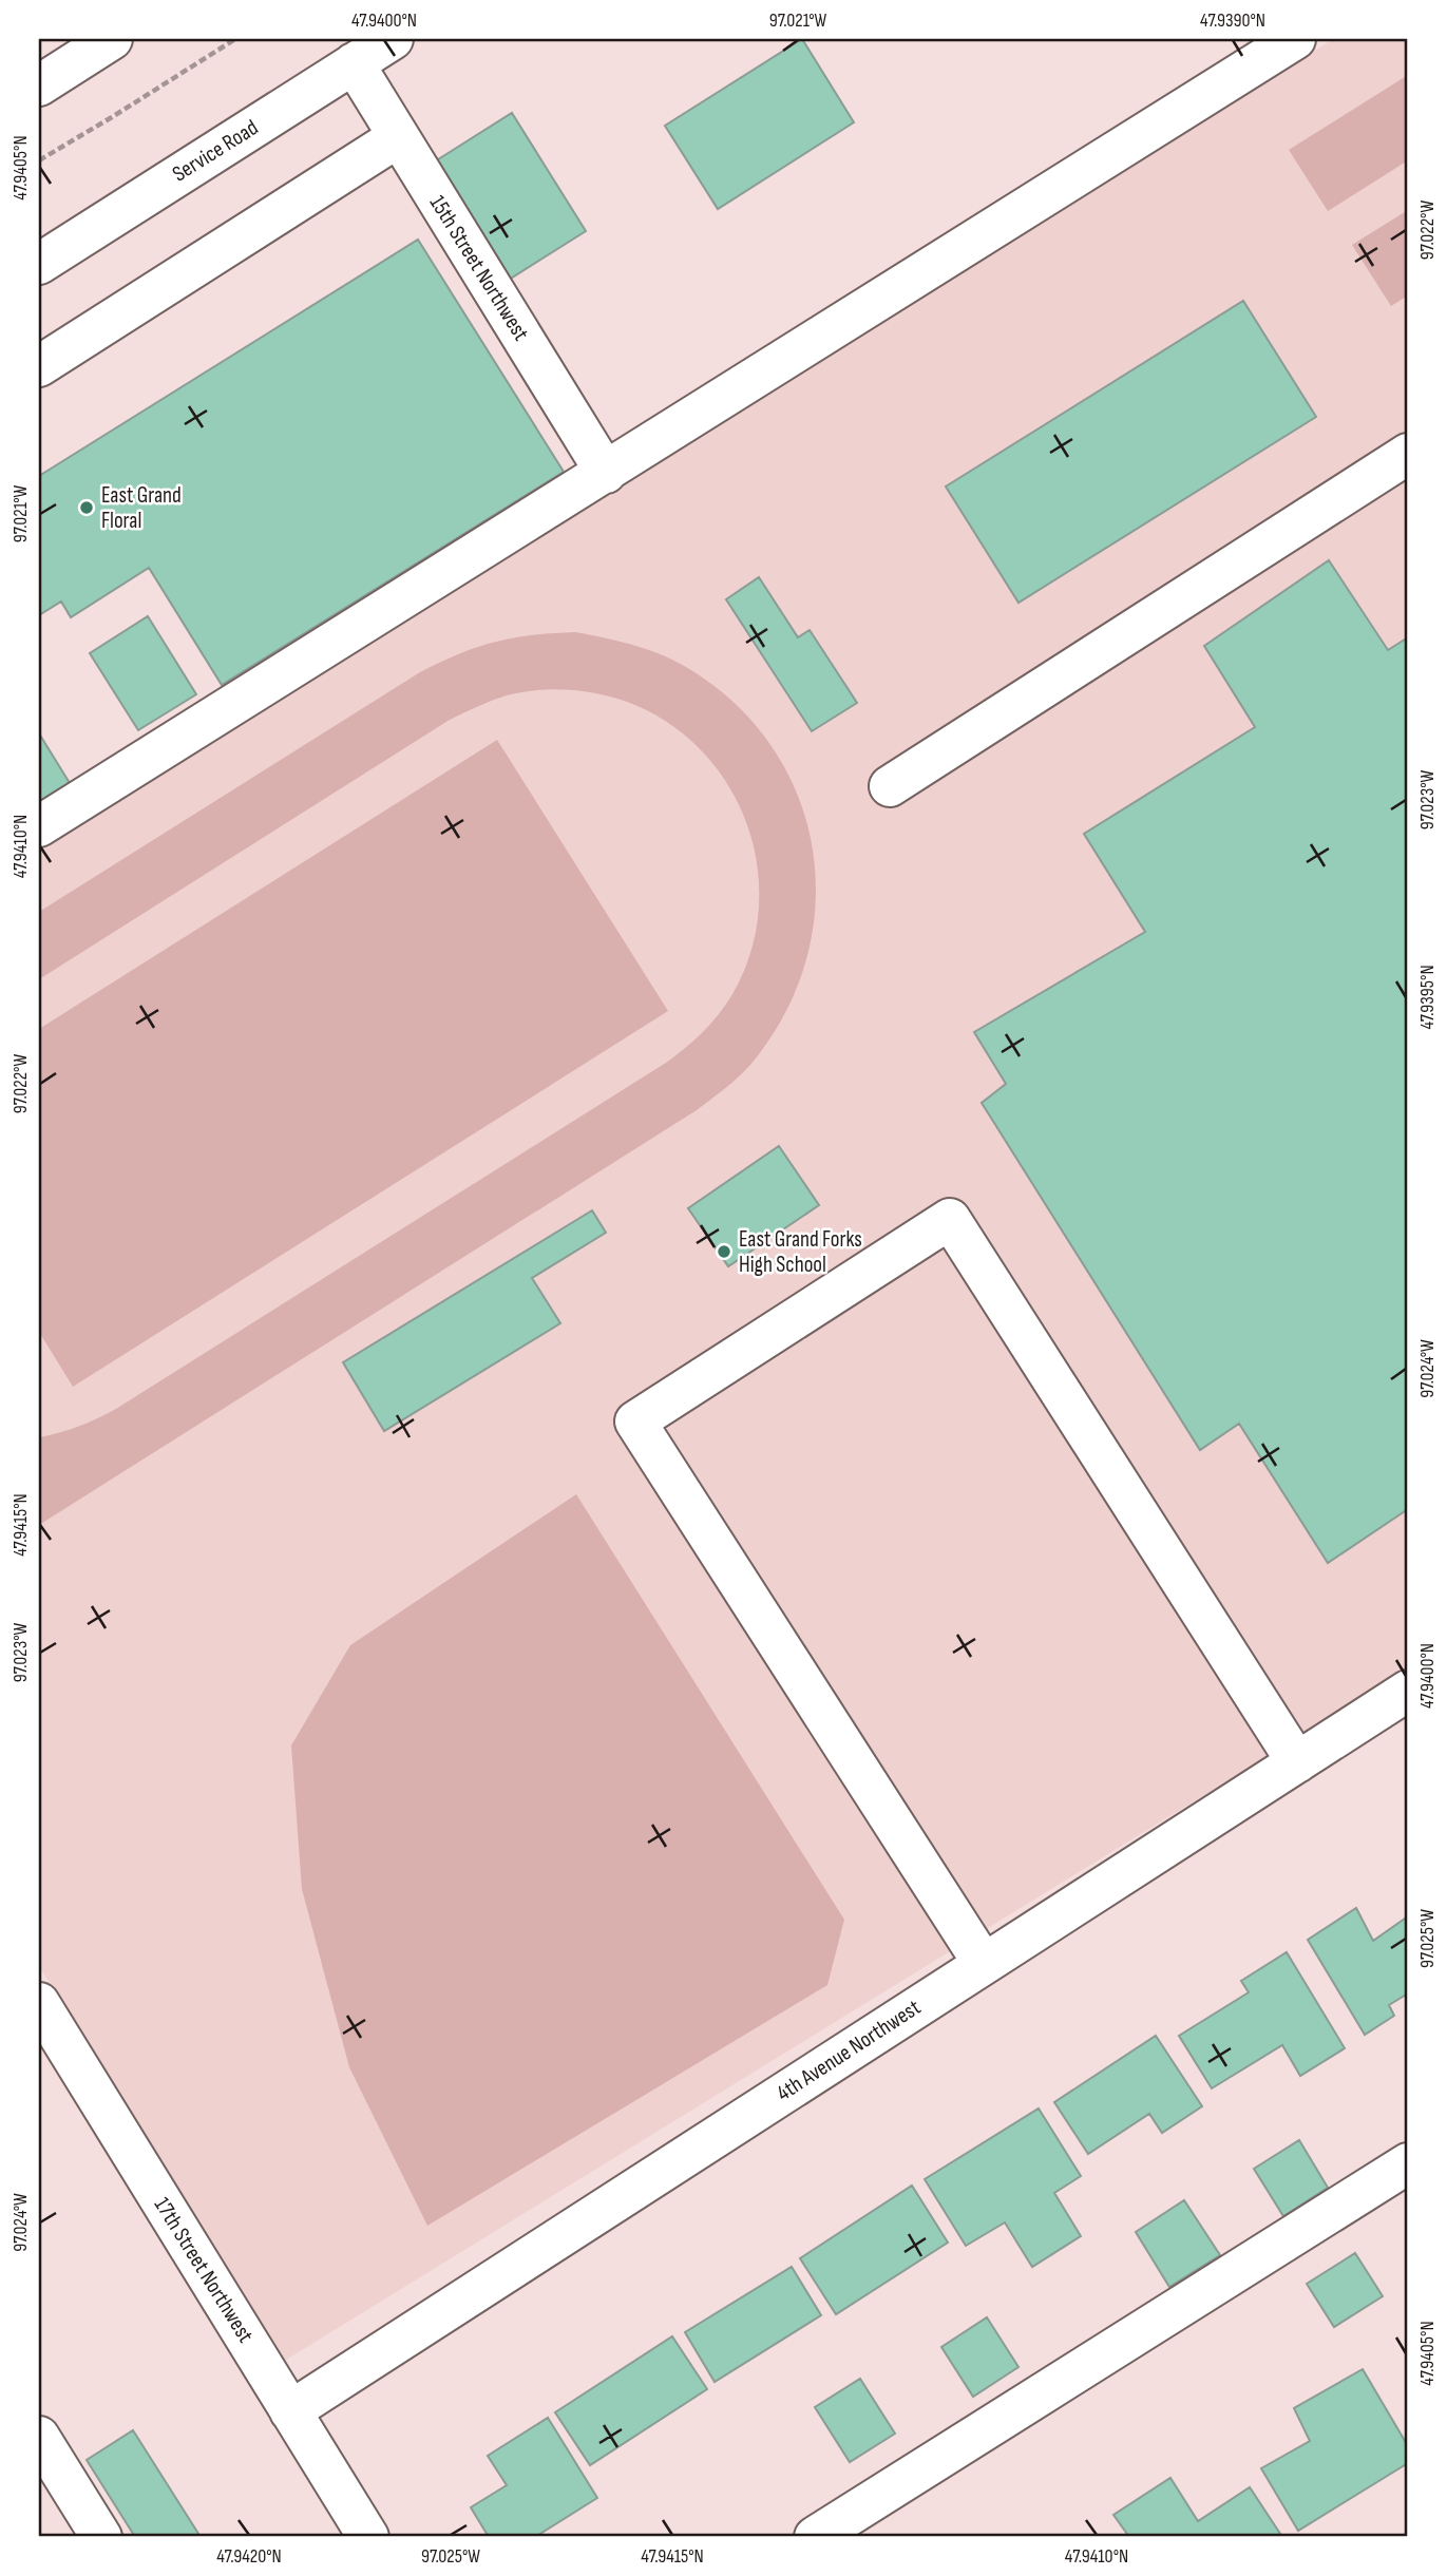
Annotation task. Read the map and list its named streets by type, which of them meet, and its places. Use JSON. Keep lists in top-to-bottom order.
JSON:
{
  "streets": {
    "street": [
      "Service Road",
      "15th Street Northwest",
      "4th Avenue Northwest",
      "17th Street Northwest"
    ]
  },
  "crossings": [
    ["Service Road", "15th Street Northwest"],
    ["4th Avenue Northwest", "17th Street Northwest"]
  ],
  "places": ["East Grand Floral", "East Grand Forks High School"],
  "coordinates": [
    "47.9400°N",
    "97.021°W",
    "47.9390°N",
    "47.9405°N",
    "97.022°W",
    "97.023°W",
    "47.9410°N",
    "47.9395°N",
    "97.024°W",
    "47.9415°N",
    "97.025°W",
    "47.9420°N"
  ]
}
